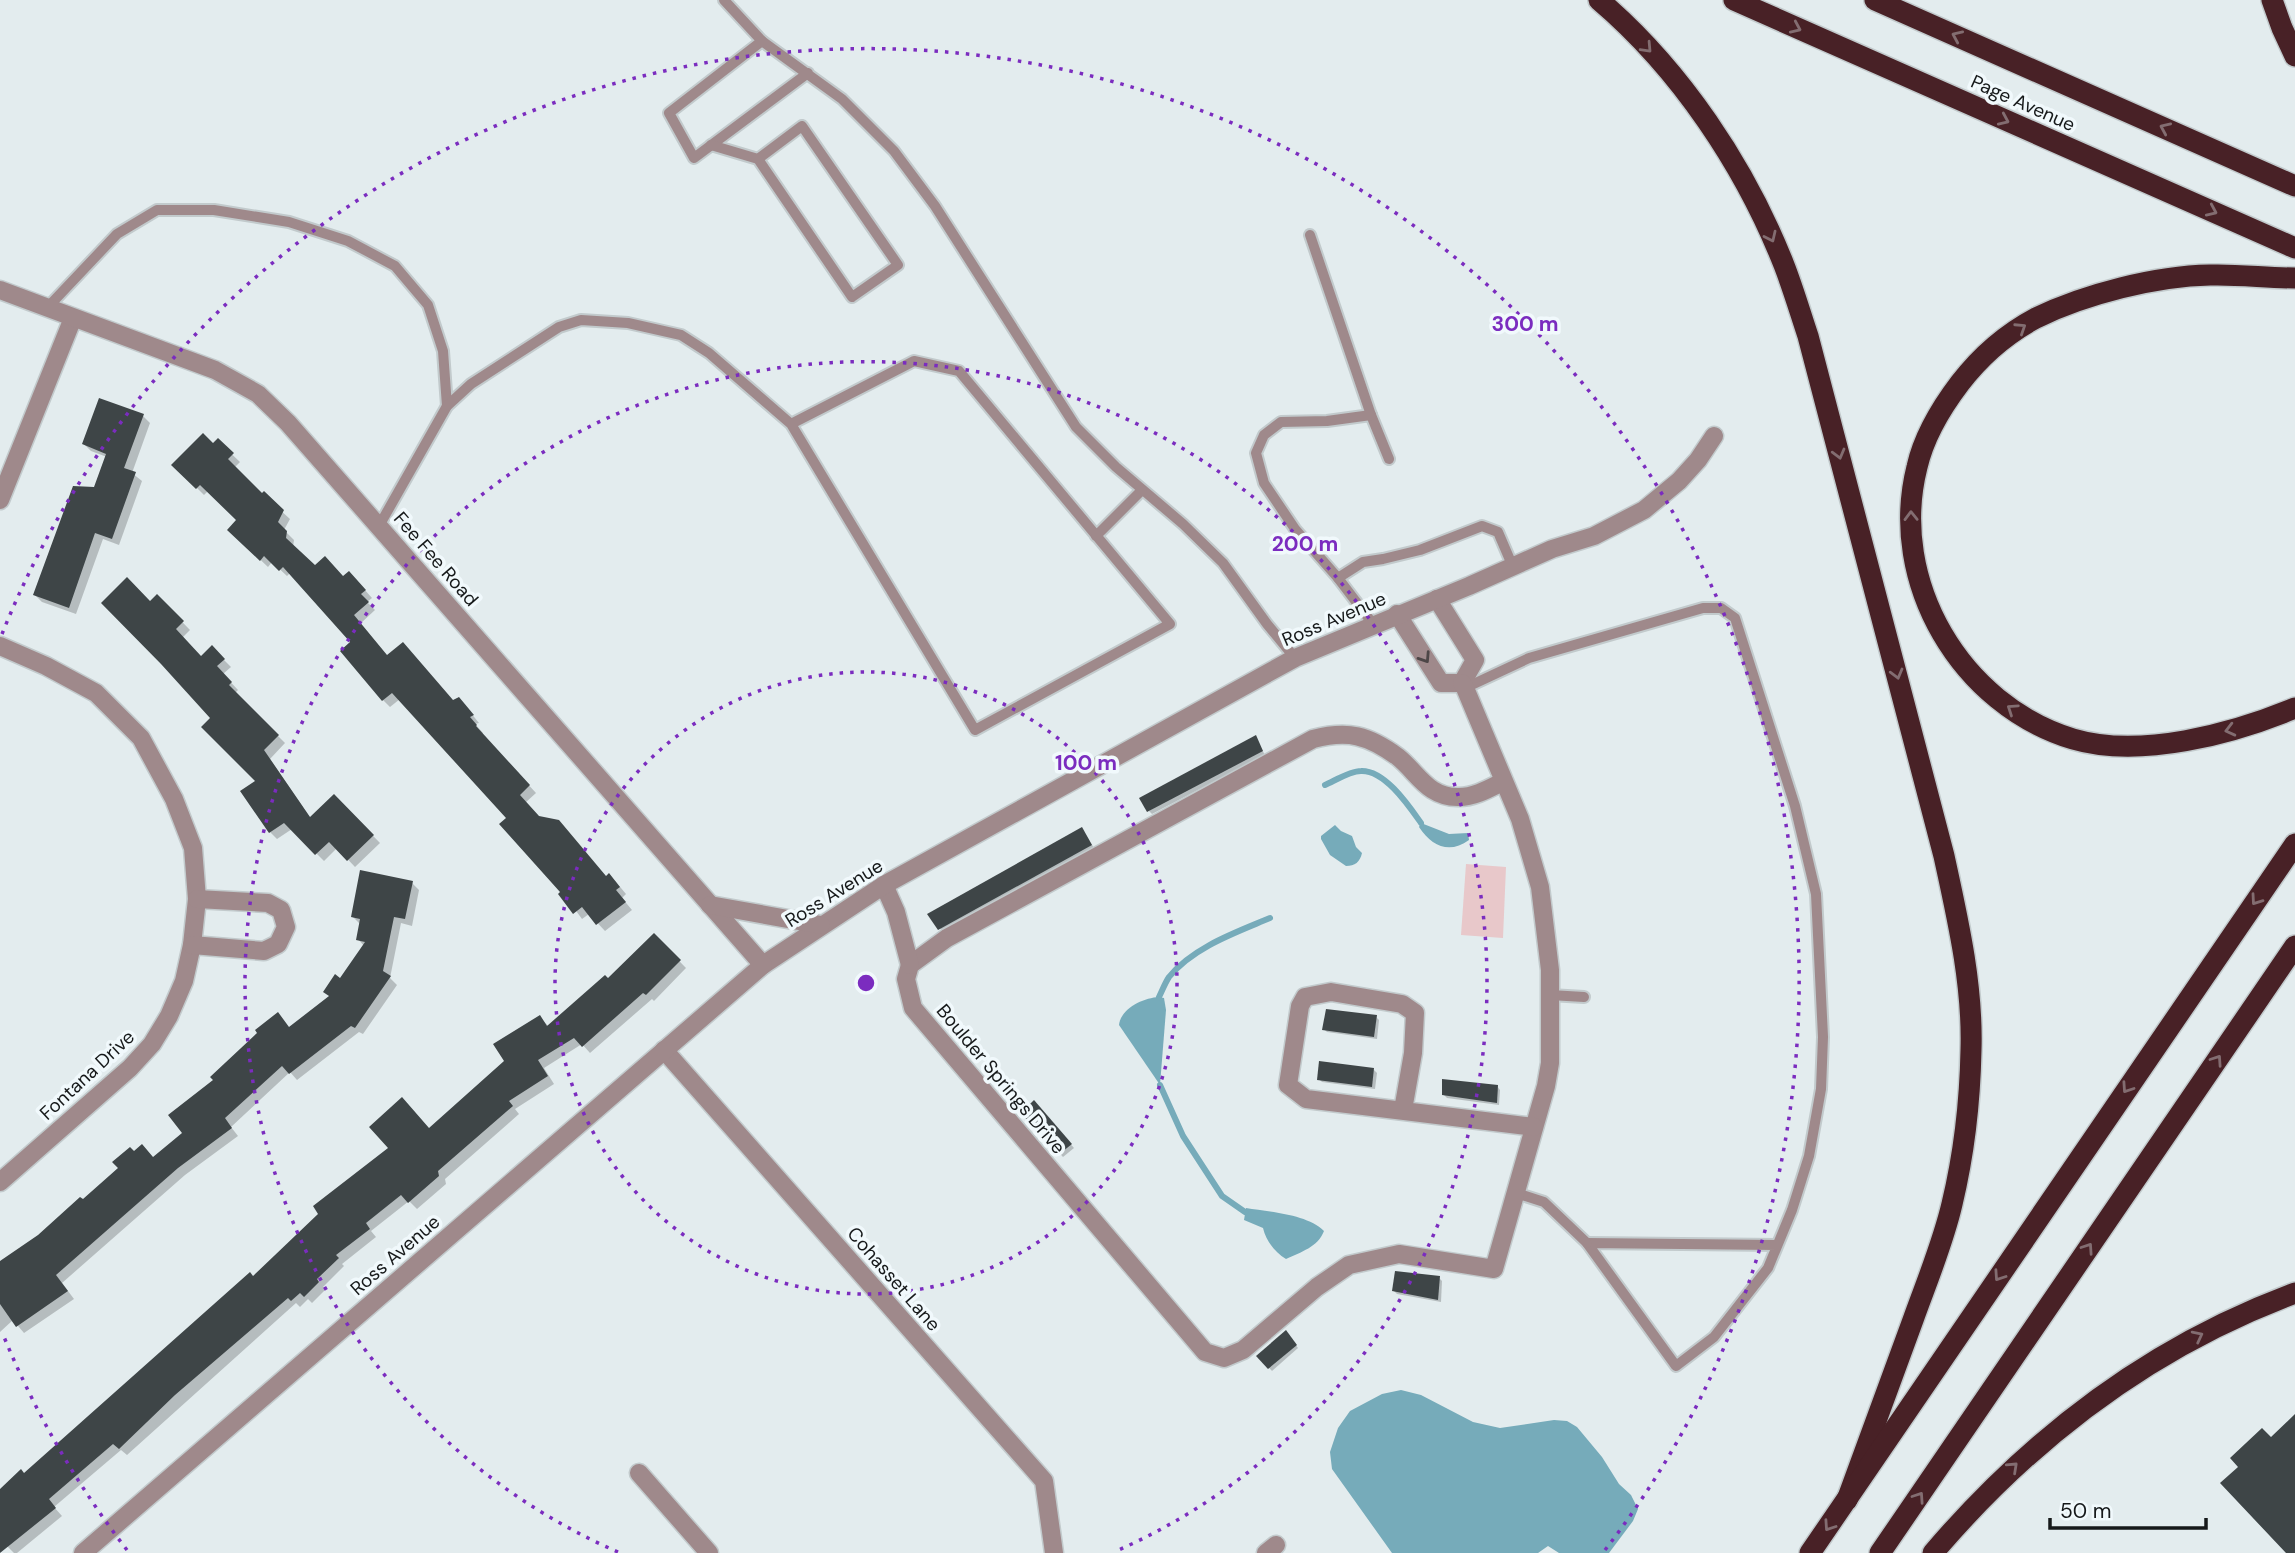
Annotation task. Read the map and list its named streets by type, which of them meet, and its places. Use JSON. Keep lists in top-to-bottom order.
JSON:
{
  "streets": {
    "highway": ["Page Avenue"],
    "street": [
      "Fee Fee Road",
      "Ross Avenue",
      "Fontana Drive",
      "Boulder Springs Drive",
      "Cohasset Lane"
    ]
  },
  "crossings": [
    ["Fee Fee Road", "Ross Avenue"],
    ["Ross Avenue", "Boulder Springs Drive"],
    ["Ross Avenue", "Cohasset Lane"]
  ],
  "scale_bar": "50 m",
  "rings": ["300 m", "200 m", "100 m"]
}
